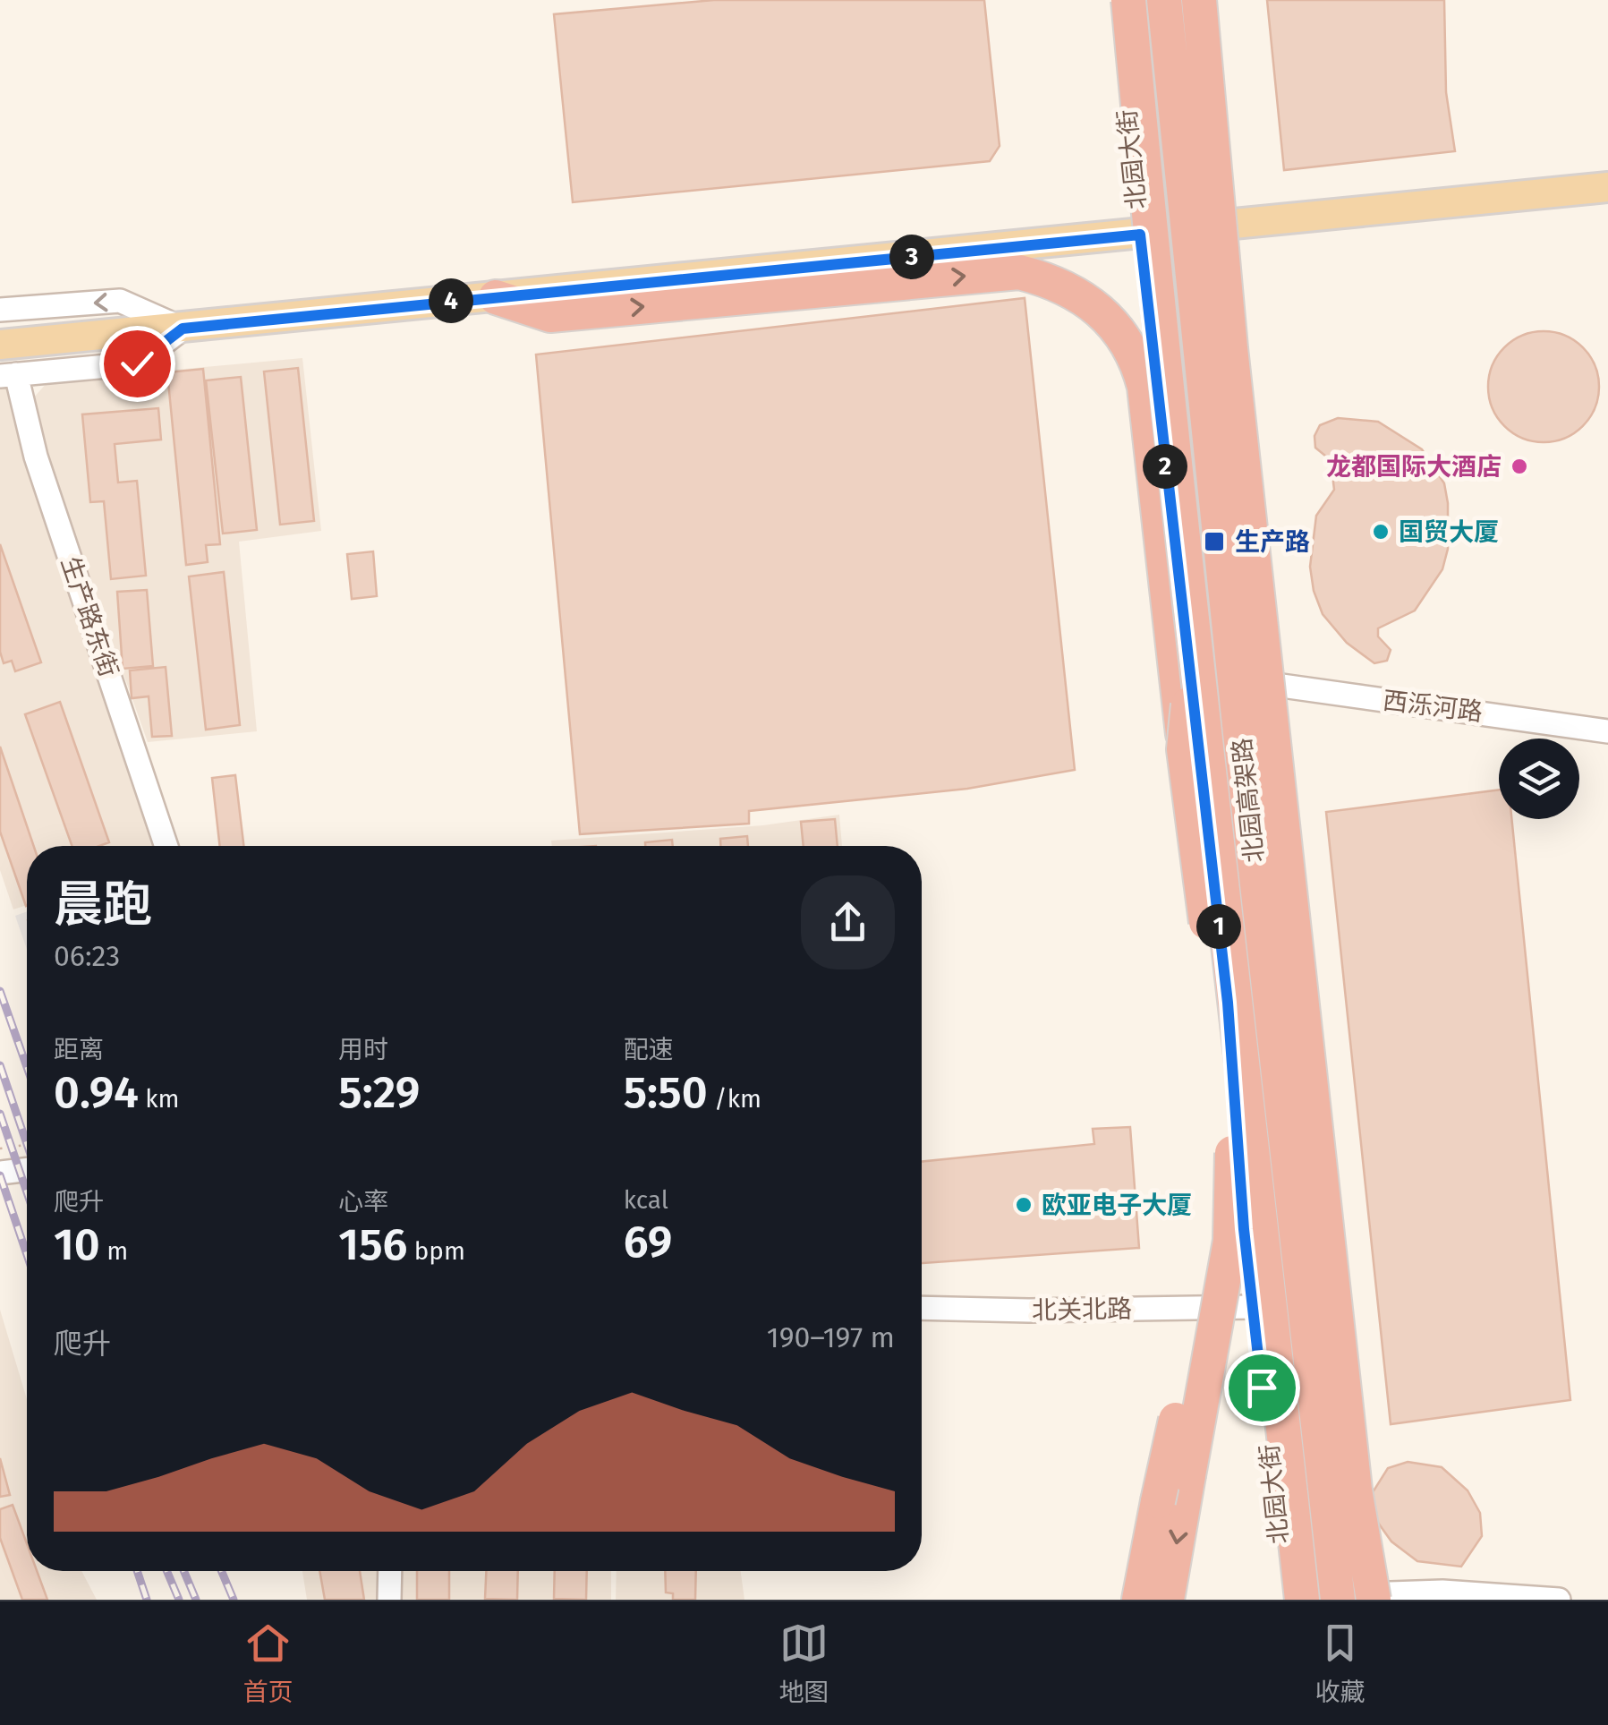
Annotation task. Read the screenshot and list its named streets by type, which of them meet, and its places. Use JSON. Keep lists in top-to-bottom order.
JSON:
{
  "streets": {
    "highway": ["北园高架路"],
    "main road": ["北园大街"],
    "street": ["生产路东街", "西泺河路", "北关北路"]
  },
  "crossings": [
    ["北园大街", "北关北路"]
  ],
  "places": {
    "other": ["龙都国际大酒店", "国贸大厦", "欧亚电子大厦"],
    "transit": ["生产路"]
  },
  "page": {
    "pins": [
      "3",
      "4",
      "2",
      "1"
    ],
    "heading": ["晨跑", "06:23"],
    "stats": [
      ["距离", "0.94 km"],
      ["用时", "5:29"],
      ["配速", "5:50 /km"],
      ["爬升", "10 m"],
      ["心率", "156 bpm"],
      ["kcal", "69"]
    ],
    "chart": ["爬升", "190–197 m"],
    "tabs": ["首页", "地图", "收藏"]
  }
}
